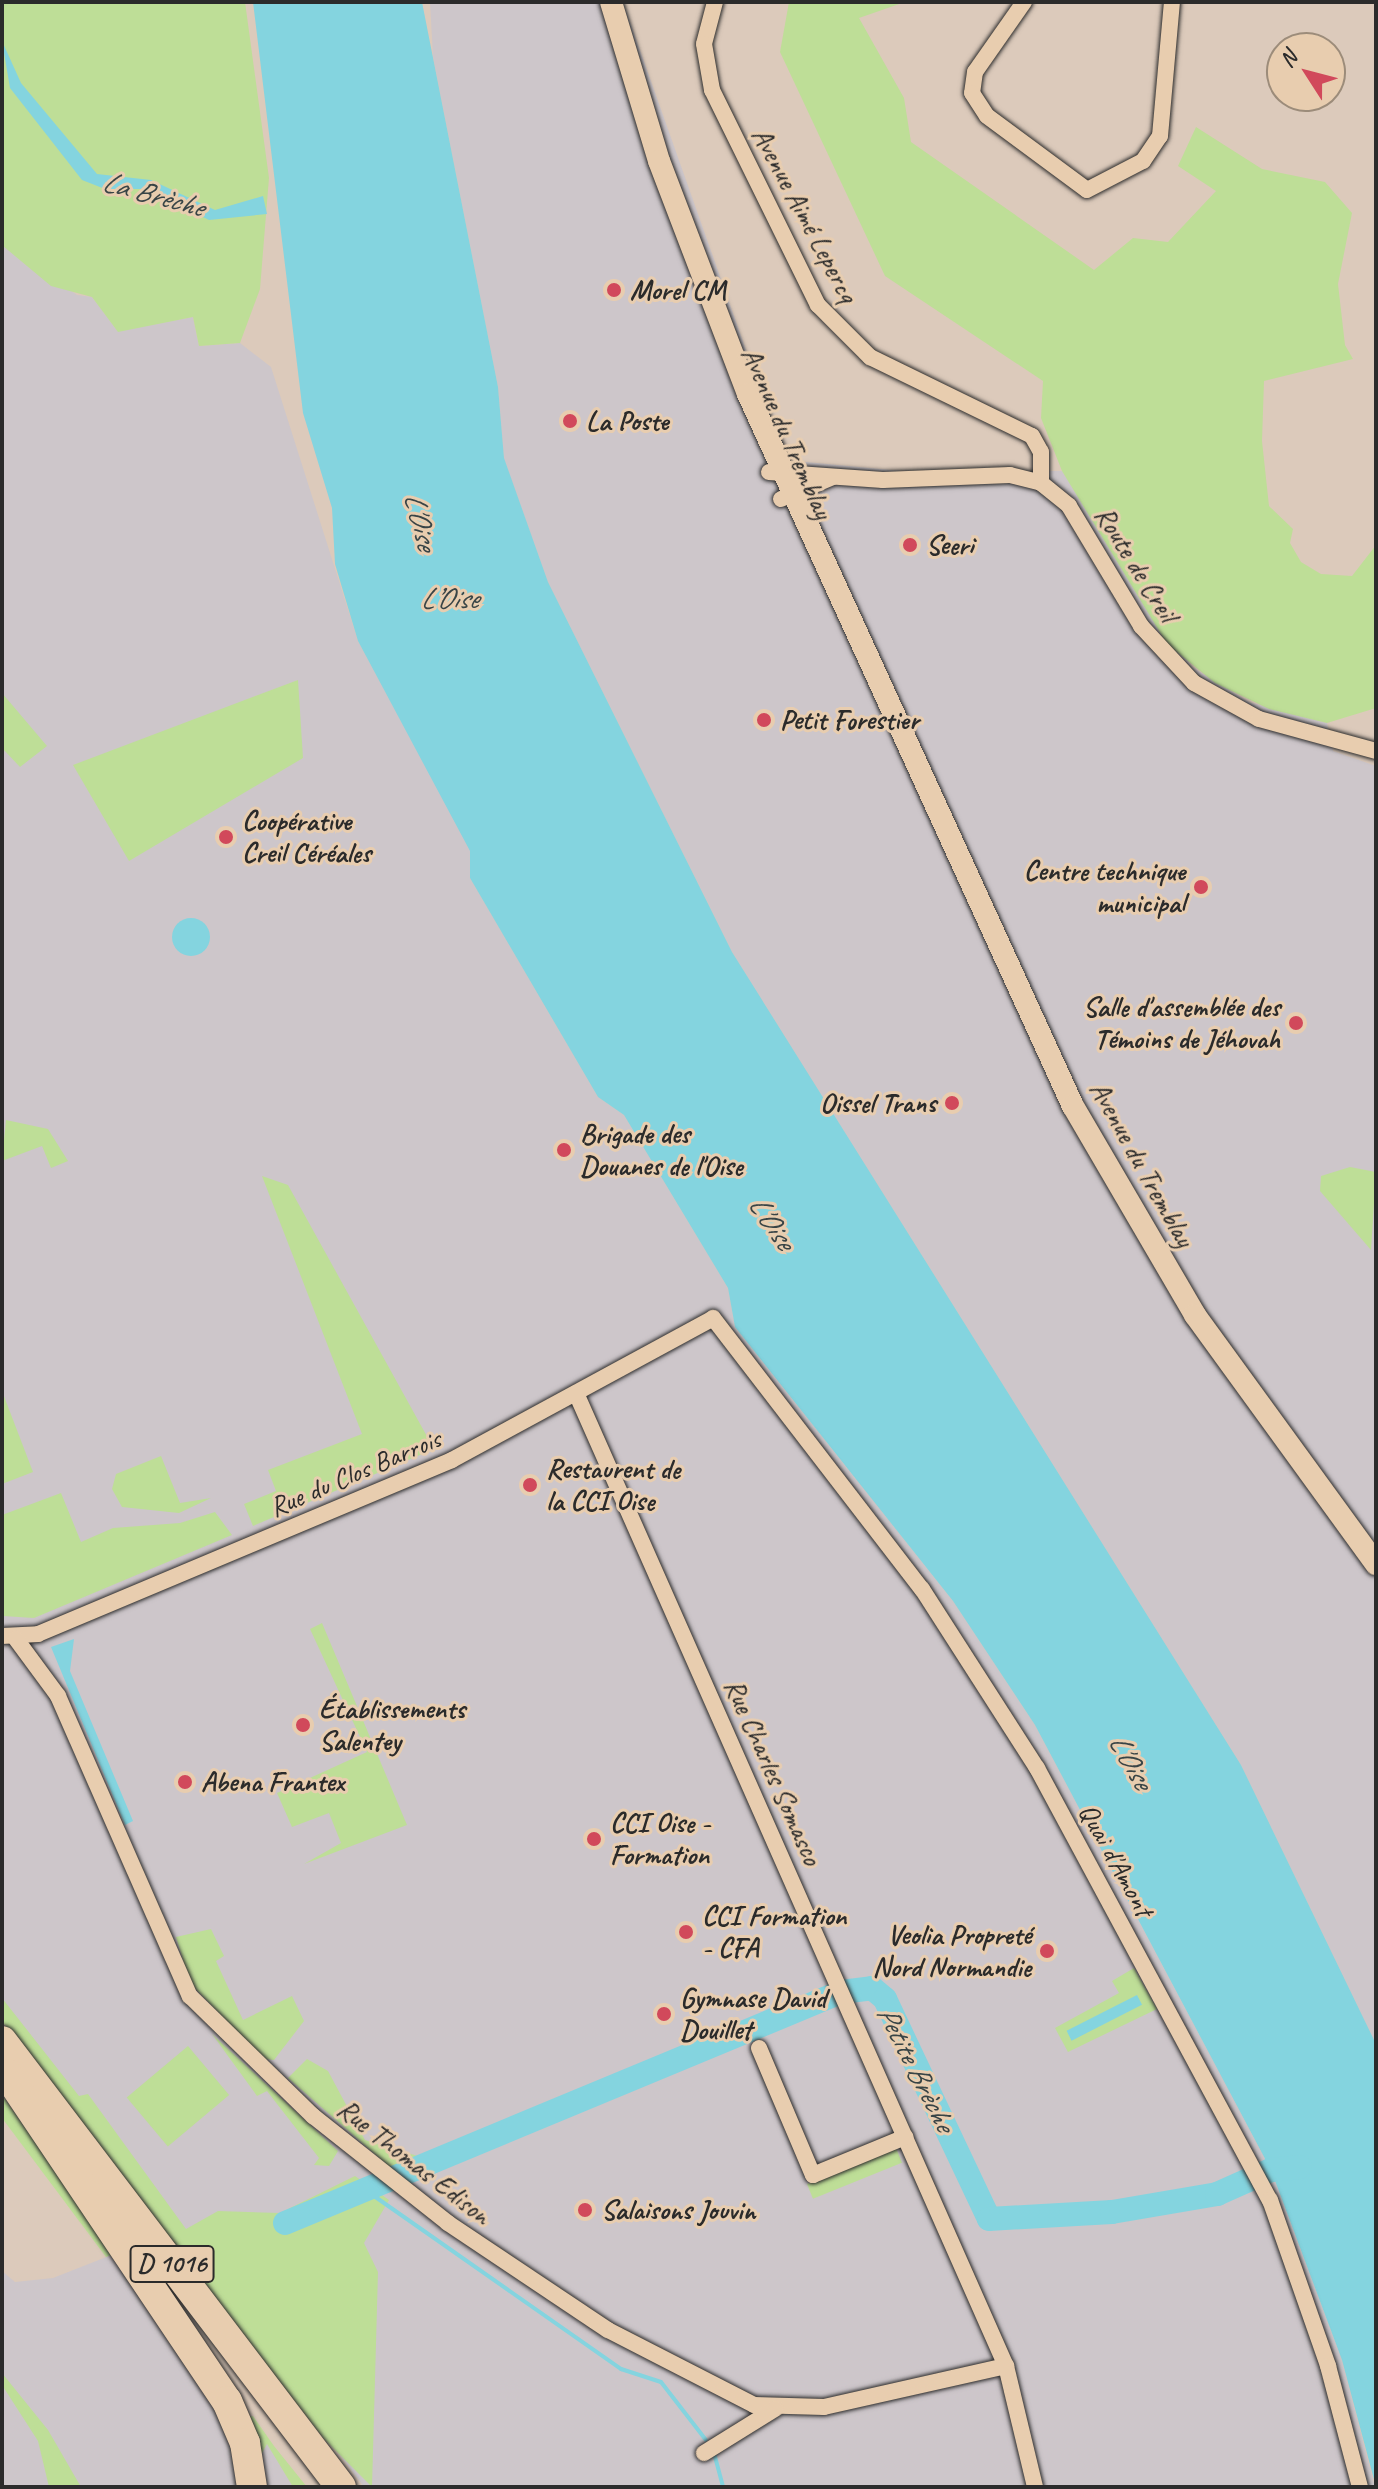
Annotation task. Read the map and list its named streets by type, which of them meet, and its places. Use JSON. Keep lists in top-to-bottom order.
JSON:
{
  "streets": {
    "highway": ["D 1016"],
    "main road": ["Avenue du Tremblay"],
    "street": [
      "Avenue Aimé Lepercq",
      "Route de Creil",
      "Rue du Clos Barrois",
      "Rue Charles Somasco",
      "Quai d'Amont",
      "Rue Thomas Edison"
    ]
  },
  "crossings": [
    ["Avenue Aimé Lepercq", "Route de Creil"],
    ["Rue du Clos Barrois", "Rue Charles Somasco"],
    ["Rue du Clos Barrois", "Quai d'Amont"],
    ["Rue du Clos Barrois", "Rue Thomas Edison"],
    ["Rue Charles Somasco", "Rue Thomas Edison"]
  ],
  "water": [
    "La Brèche",
    "L'Oise",
    "L’Oise",
    "Petite Brèche"
  ],
  "places": [
    "Morel CM",
    "La Poste",
    "Seeri",
    "Petit Forestier",
    "Coopérative Creil Céréales",
    "Centre technique municipal",
    "Salle d'assemblée des Témoins de Jéhovah",
    "Oissel Trans",
    "Brigade des Douanes de l'Oise",
    "Restaurent de la CCI Oise",
    "Établissements Salentey",
    "Abena Frantex",
    "CCI Oise - Formation",
    "CCI Formation - CFA",
    "Veolia Propreté Nord Normandie",
    "Gymnase David Douillet",
    "Salaisons Jouvin"
  ],
  "north": "top left"
}
